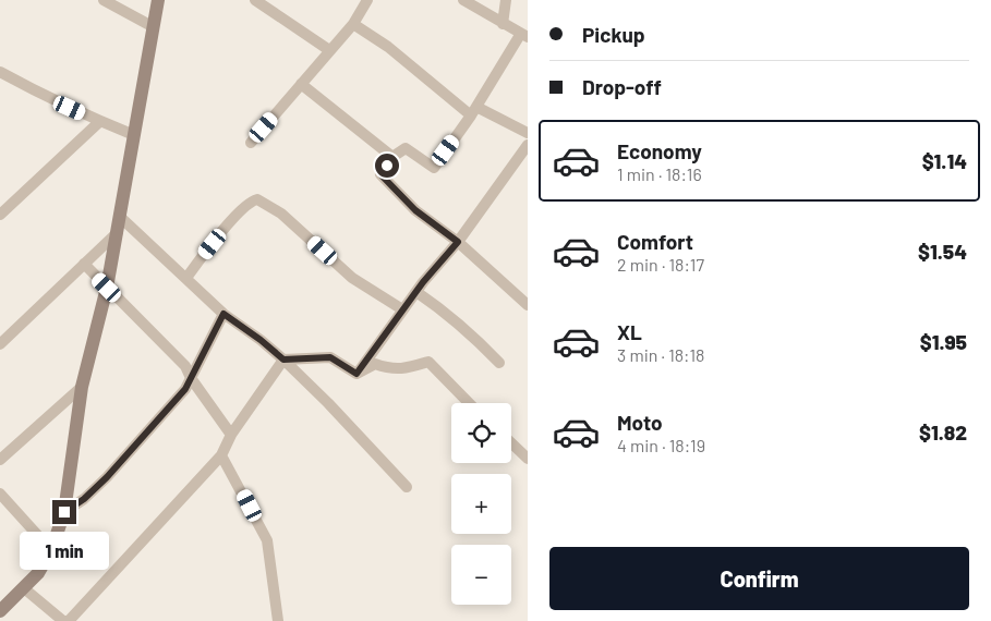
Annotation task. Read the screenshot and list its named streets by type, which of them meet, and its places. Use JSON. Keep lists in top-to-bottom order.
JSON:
{
  "page": {
    "banner": ["Pickup", "Drop-off"],
    "list": [
      {
        "name": "Economy",
        "note": "1 min · 18:16",
        "value": "$1.14"
      },
      {
        "name": "Comfort",
        "note": "2 min · 18:17",
        "value": "$1.54"
      },
      {
        "name": "XL",
        "note": "3 min · 18:18",
        "value": "$1.95"
      },
      {
        "name": "Moto",
        "note": "4 min · 18:19",
        "value": "$1.82"
      }
    ],
    "map_buttons": ["+", "−"],
    "bubble": "1 min",
    "buttons": "Confirm"
  }
}
